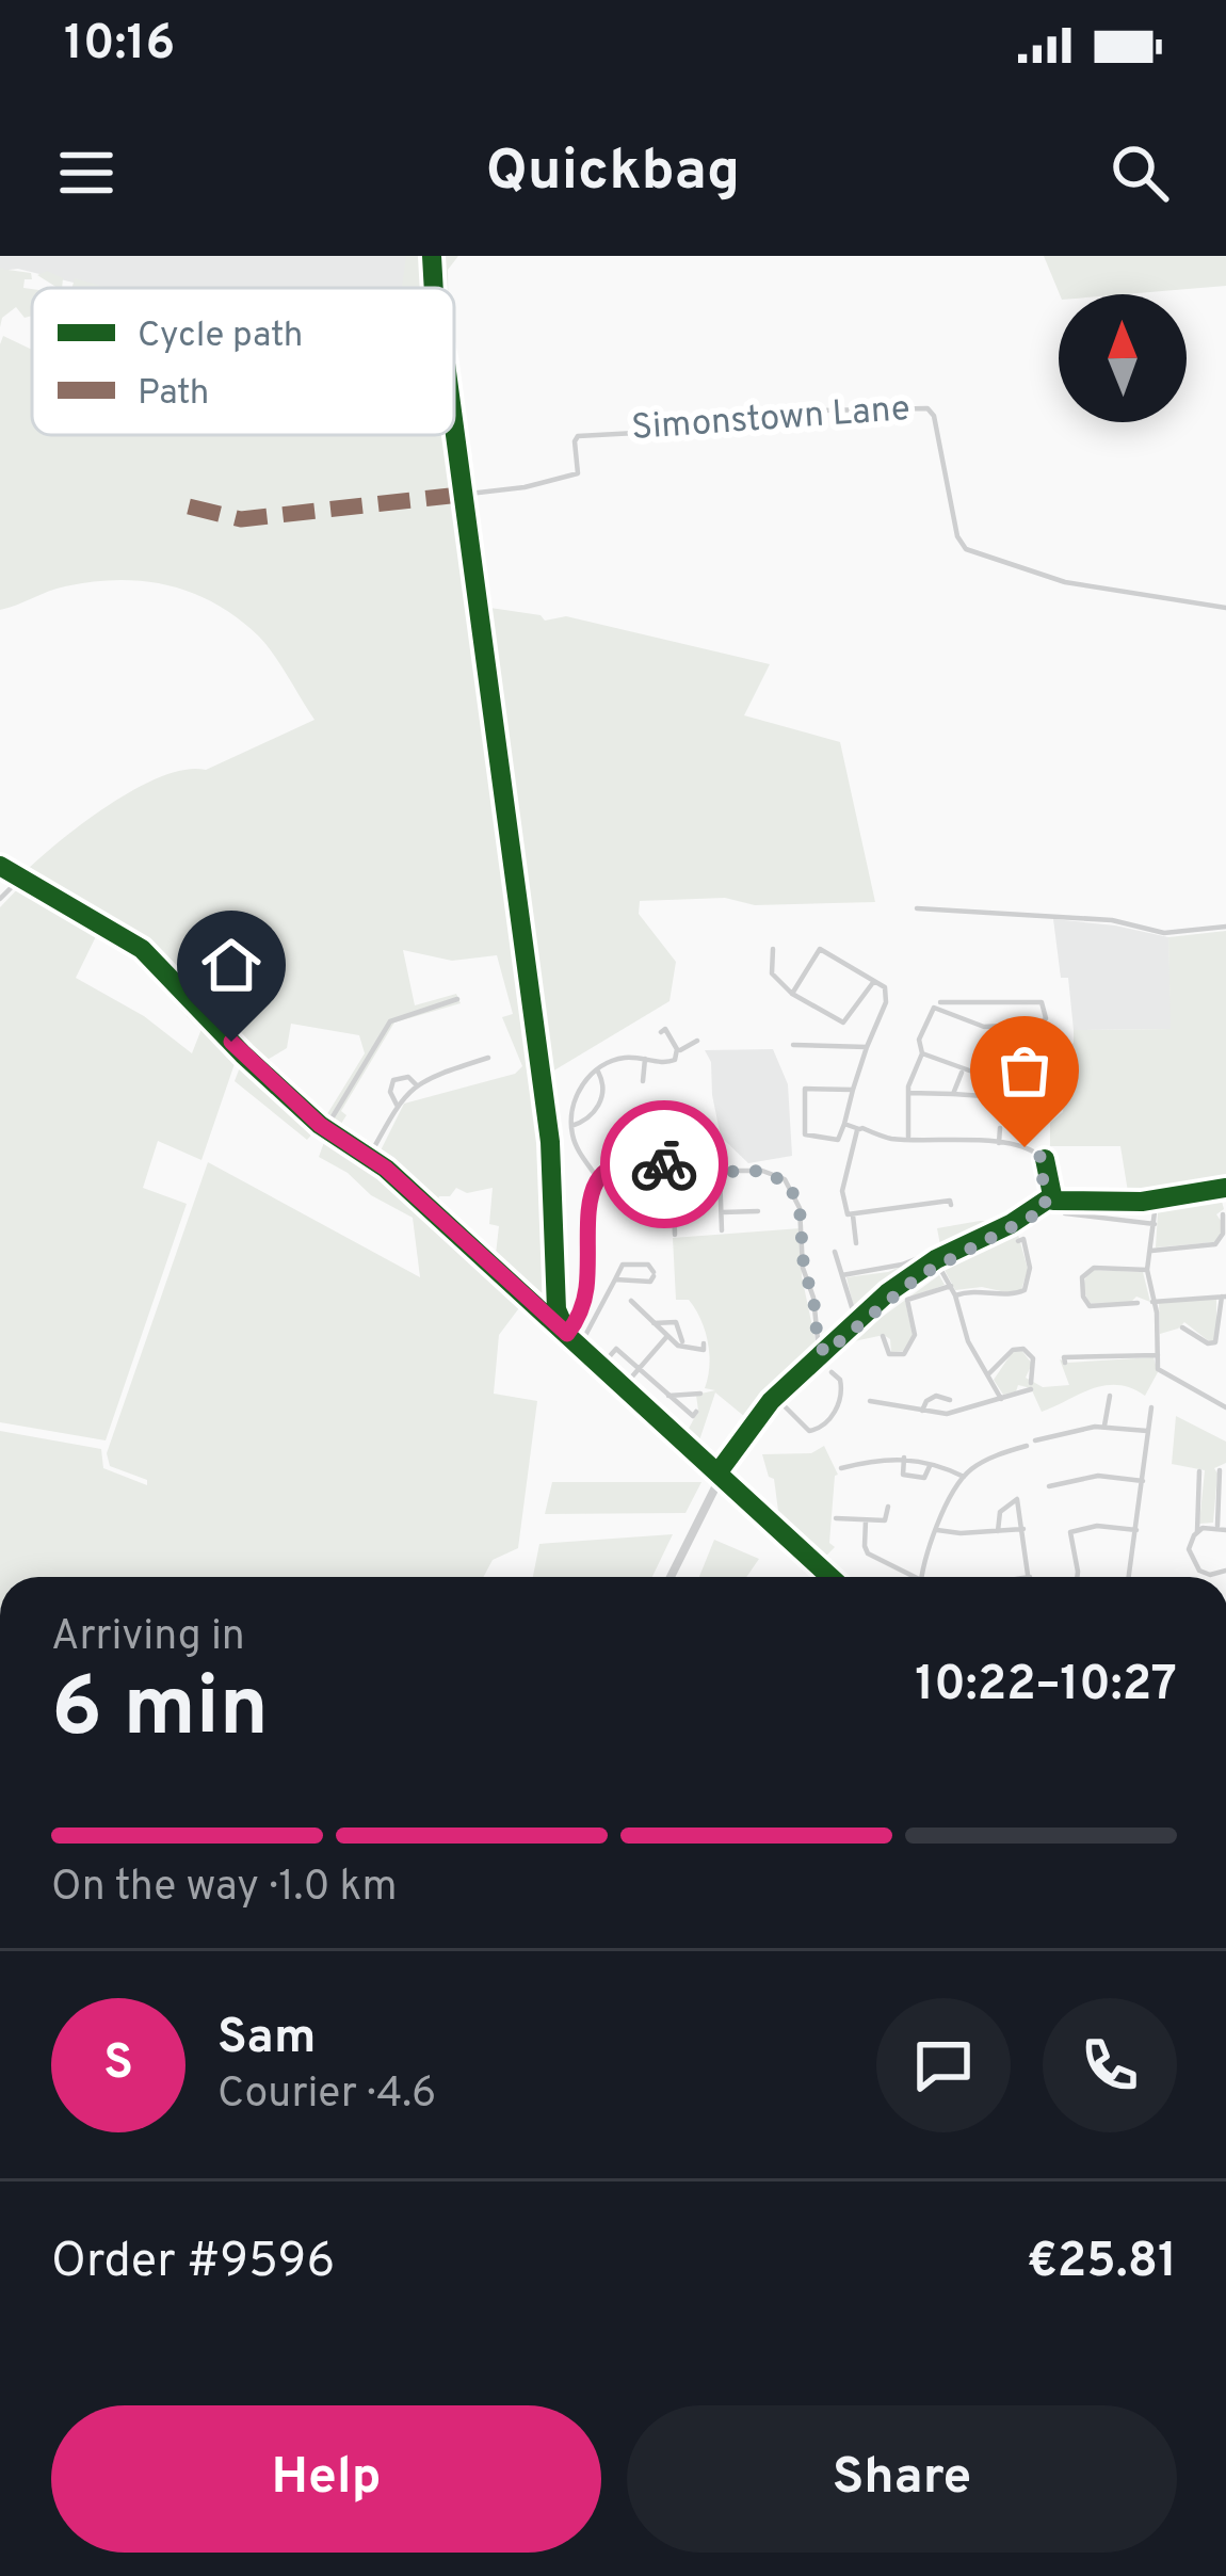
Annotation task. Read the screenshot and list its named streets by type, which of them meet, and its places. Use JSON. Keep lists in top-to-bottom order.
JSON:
{
  "streets": {
    "street": ["Simonstown Lane"]
  },
  "legend": ["Cycle path", "Path"],
  "north": "top",
  "page": {
    "status": "10:16",
    "header": "Quickbag",
    "heading": ["6 min", "Arriving in", "10:22–10:27"],
    "panel": [
      "Sam",
      "Courier · 4.6",
      "Order #9596",
      "€25.81"
    ],
    "bar": "On the way · 1.0 km",
    "round": "S",
    "buttons": ["Help", "Share"]
  }
}
